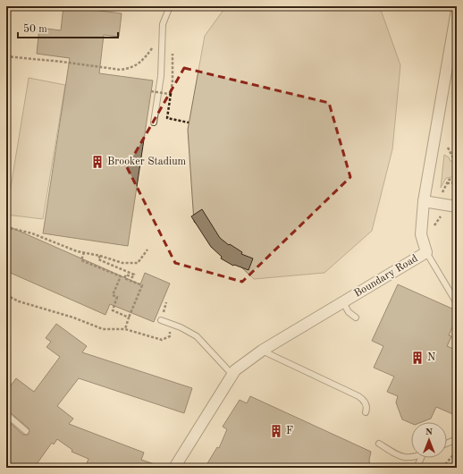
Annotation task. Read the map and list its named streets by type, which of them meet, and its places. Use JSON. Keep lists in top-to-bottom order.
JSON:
{
  "streets": {
    "street": ["Boundary Road"]
  },
  "places": {
    "building": ["Brooker Stadium", "N", "F"]
  },
  "scale_bar": "50 m",
  "north": "top"
}
